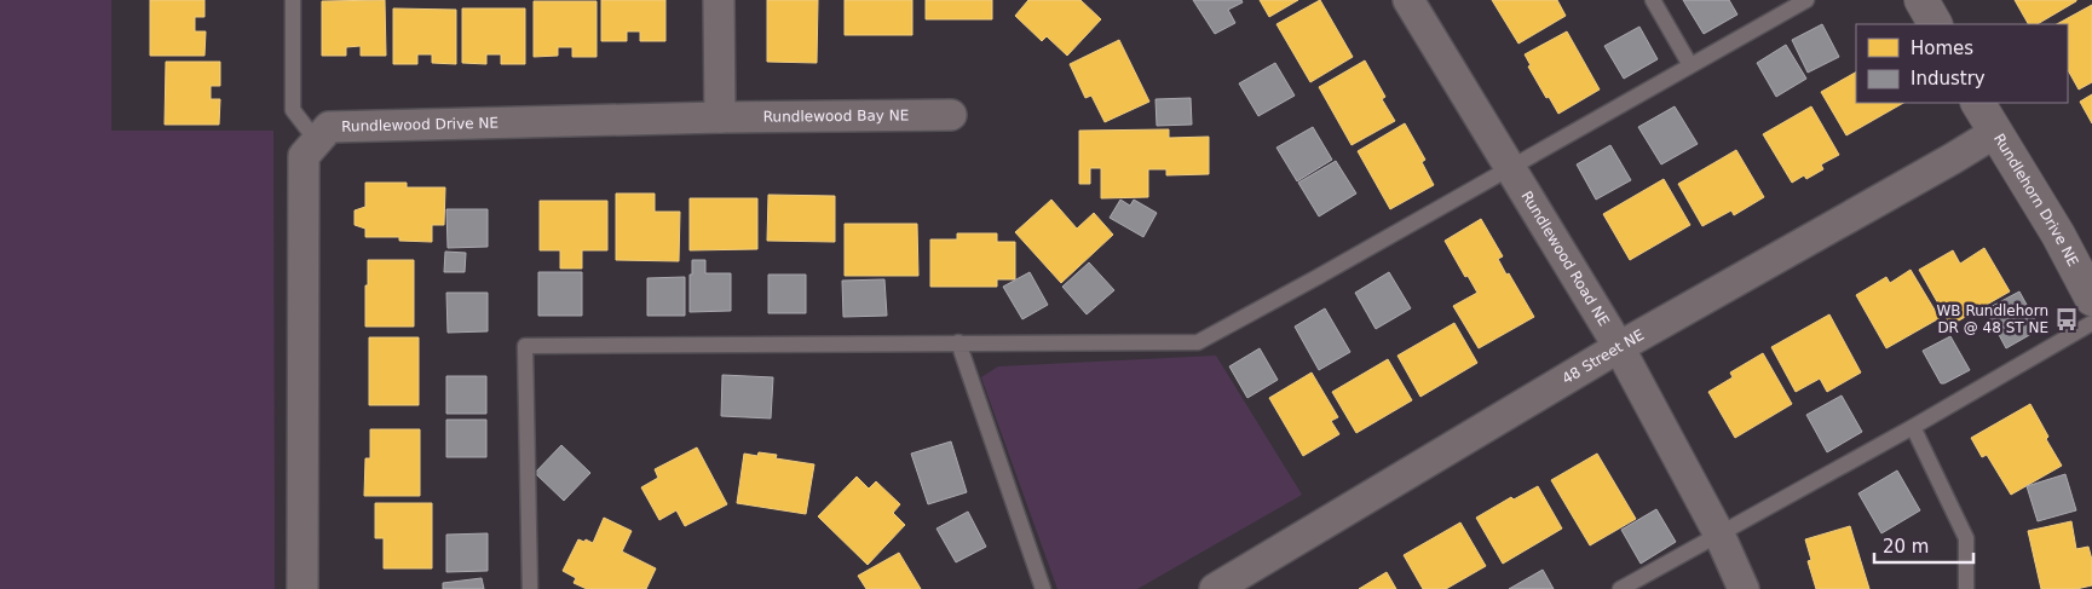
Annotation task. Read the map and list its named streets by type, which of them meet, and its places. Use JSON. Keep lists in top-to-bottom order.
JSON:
{
  "streets": {
    "street": [
      "Rundlewood Bay NE",
      "Rundlewood Drive NE",
      "Rundlehorn Drive NE",
      "Rundlewood Road NE",
      "48 Street NE"
    ]
  },
  "crossings": [
    ["Rundlewood Bay NE", "Rundlewood Drive NE"],
    ["Rundlehorn Drive NE", "48 Street NE"],
    ["Rundlewood Road NE", "48 Street NE"]
  ],
  "places": {
    "bus stop": ["WB Rundlehorn DR @ 48 ST NE"]
  },
  "legend": ["Homes", "Industry"],
  "scale_bar": "20 m"
}
